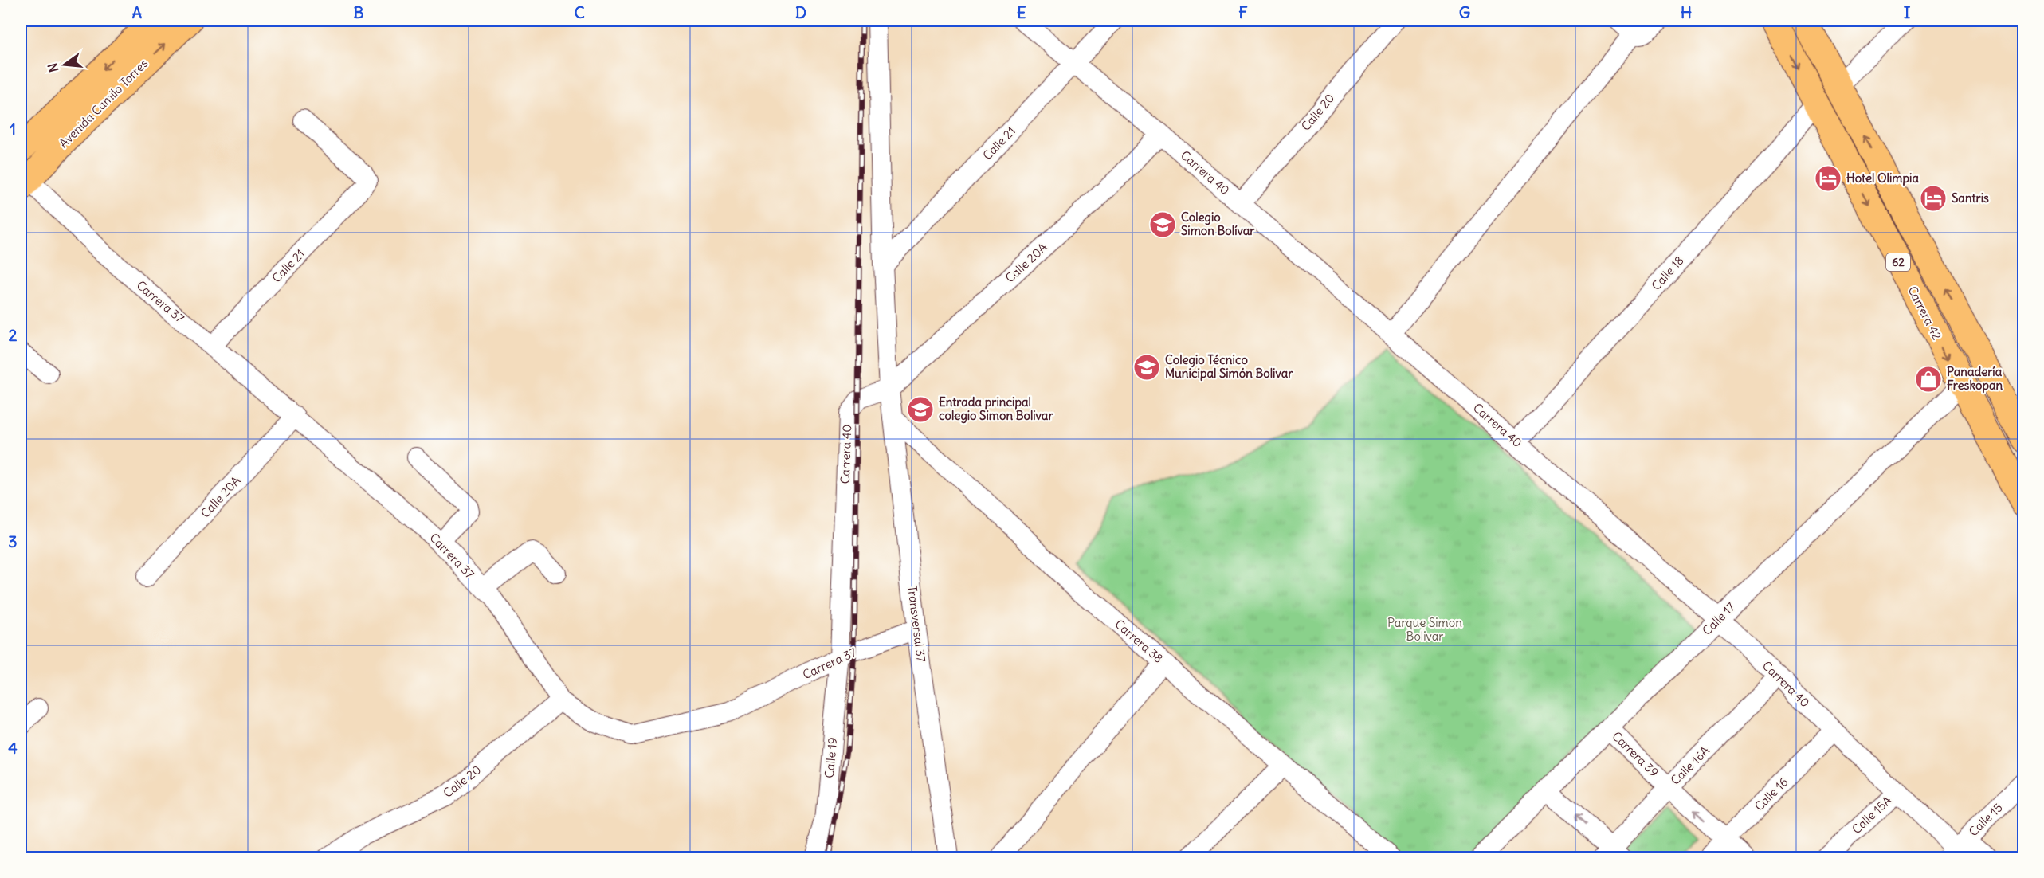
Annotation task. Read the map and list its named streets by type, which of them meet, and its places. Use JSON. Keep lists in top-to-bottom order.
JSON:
{
  "streets": {
    "main road": ["Avenida Camilo Torres", "62", "Carrera 42"],
    "street": [
      "Calle 20",
      "Calle 21",
      "Carrera 40",
      "Calle 20A",
      "Calle 18",
      "Carrera 37",
      "Calle 17",
      "Transversal 37",
      "Carrera 38",
      "Carrera 39",
      "Calle 19",
      "Calle 16A",
      "Calle 16",
      "Calle 15A",
      "Calle 15"
    ]
  },
  "crossings": [
    ["Avenida Camilo Torres", "Carrera 37"],
    ["Calle 20", "Carrera 40"],
    ["Calle 20", "Carrera 37"],
    ["Calle 21", "Carrera 40"],
    ["Calle 21", "Carrera 37"],
    ["Carrera 40", "Calle 20A"],
    ["Carrera 40", "Calle 18"],
    ["Carrera 40", "Carrera 37"],
    ["Carrera 40", "Calle 17"],
    ["Carrera 40", "Transversal 37"],
    ["Carrera 40", "Calle 19"],
    ["Carrera 40", "Calle 16A"],
    ["Carrera 40", "Calle 16"],
    ["Carrera 40", "Calle 15A"],
    ["Carrera 40", "Calle 15"],
    ["Calle 20A", "Carrera 37"],
    ["Calle 20A", "Transversal 37"],
    ["Calle 18", "Carrera 42"],
    ["Carrera 37", "Transversal 37"],
    ["Carrera 37", "Calle 19"],
    ["Carrera 42", "Calle 17"],
    ["Calle 17", "Carrera 39"],
    ["Transversal 37", "Carrera 38"],
    ["Carrera 39", "Calle 16A"],
    ["Carrera 39", "Calle 16"]
  ],
  "one_way": ["Carrera 39"],
  "parks": ["Parque Simon Bolivar"],
  "places": {
    "hotel": ["Hotel Olimpia", "Santris"],
    "school or university": ["Colegio Simon Bolívar", "Colegio Técnico Municipal Simón Bolivar", "Entrada principal colegio Simon Bolivar"],
    "shop": ["Panadería Freskopan"]
  },
  "north": "left",
  "grid": {
    "columns": [
      "A",
      "B",
      "C",
      "D",
      "E",
      "F",
      "G",
      "H",
      "I"
    ],
    "rows": [
      "1",
      "2",
      "3",
      "4"
    ]
  }
}
